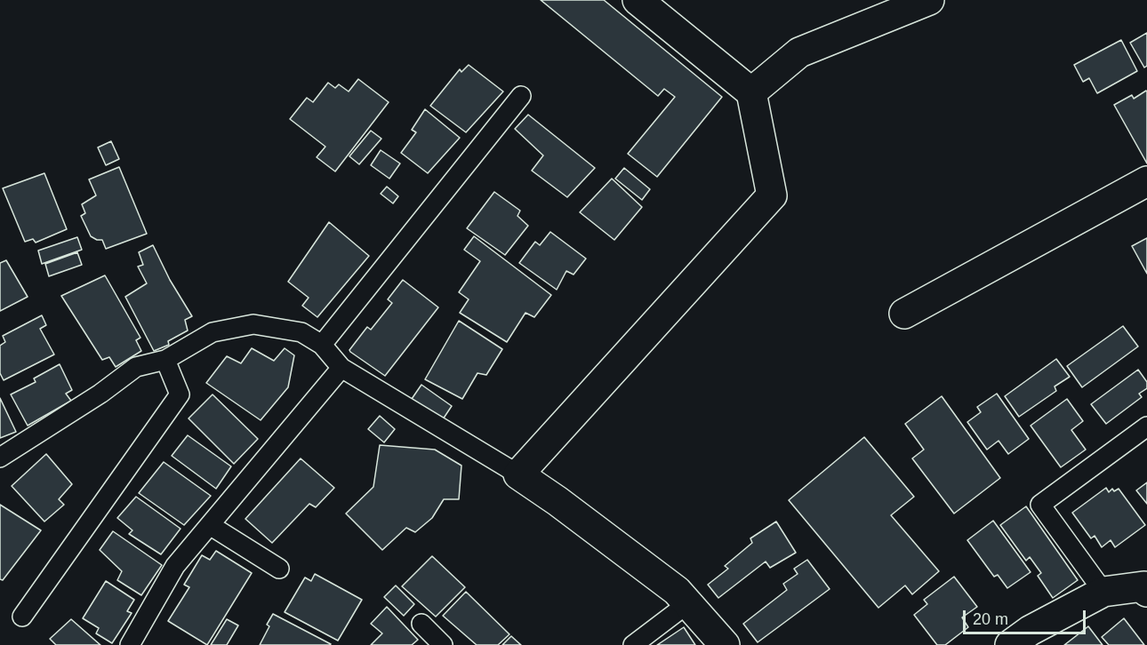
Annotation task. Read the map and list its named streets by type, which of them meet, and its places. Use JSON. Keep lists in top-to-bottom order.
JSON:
{
  "scale_bar": "20 m"
}
